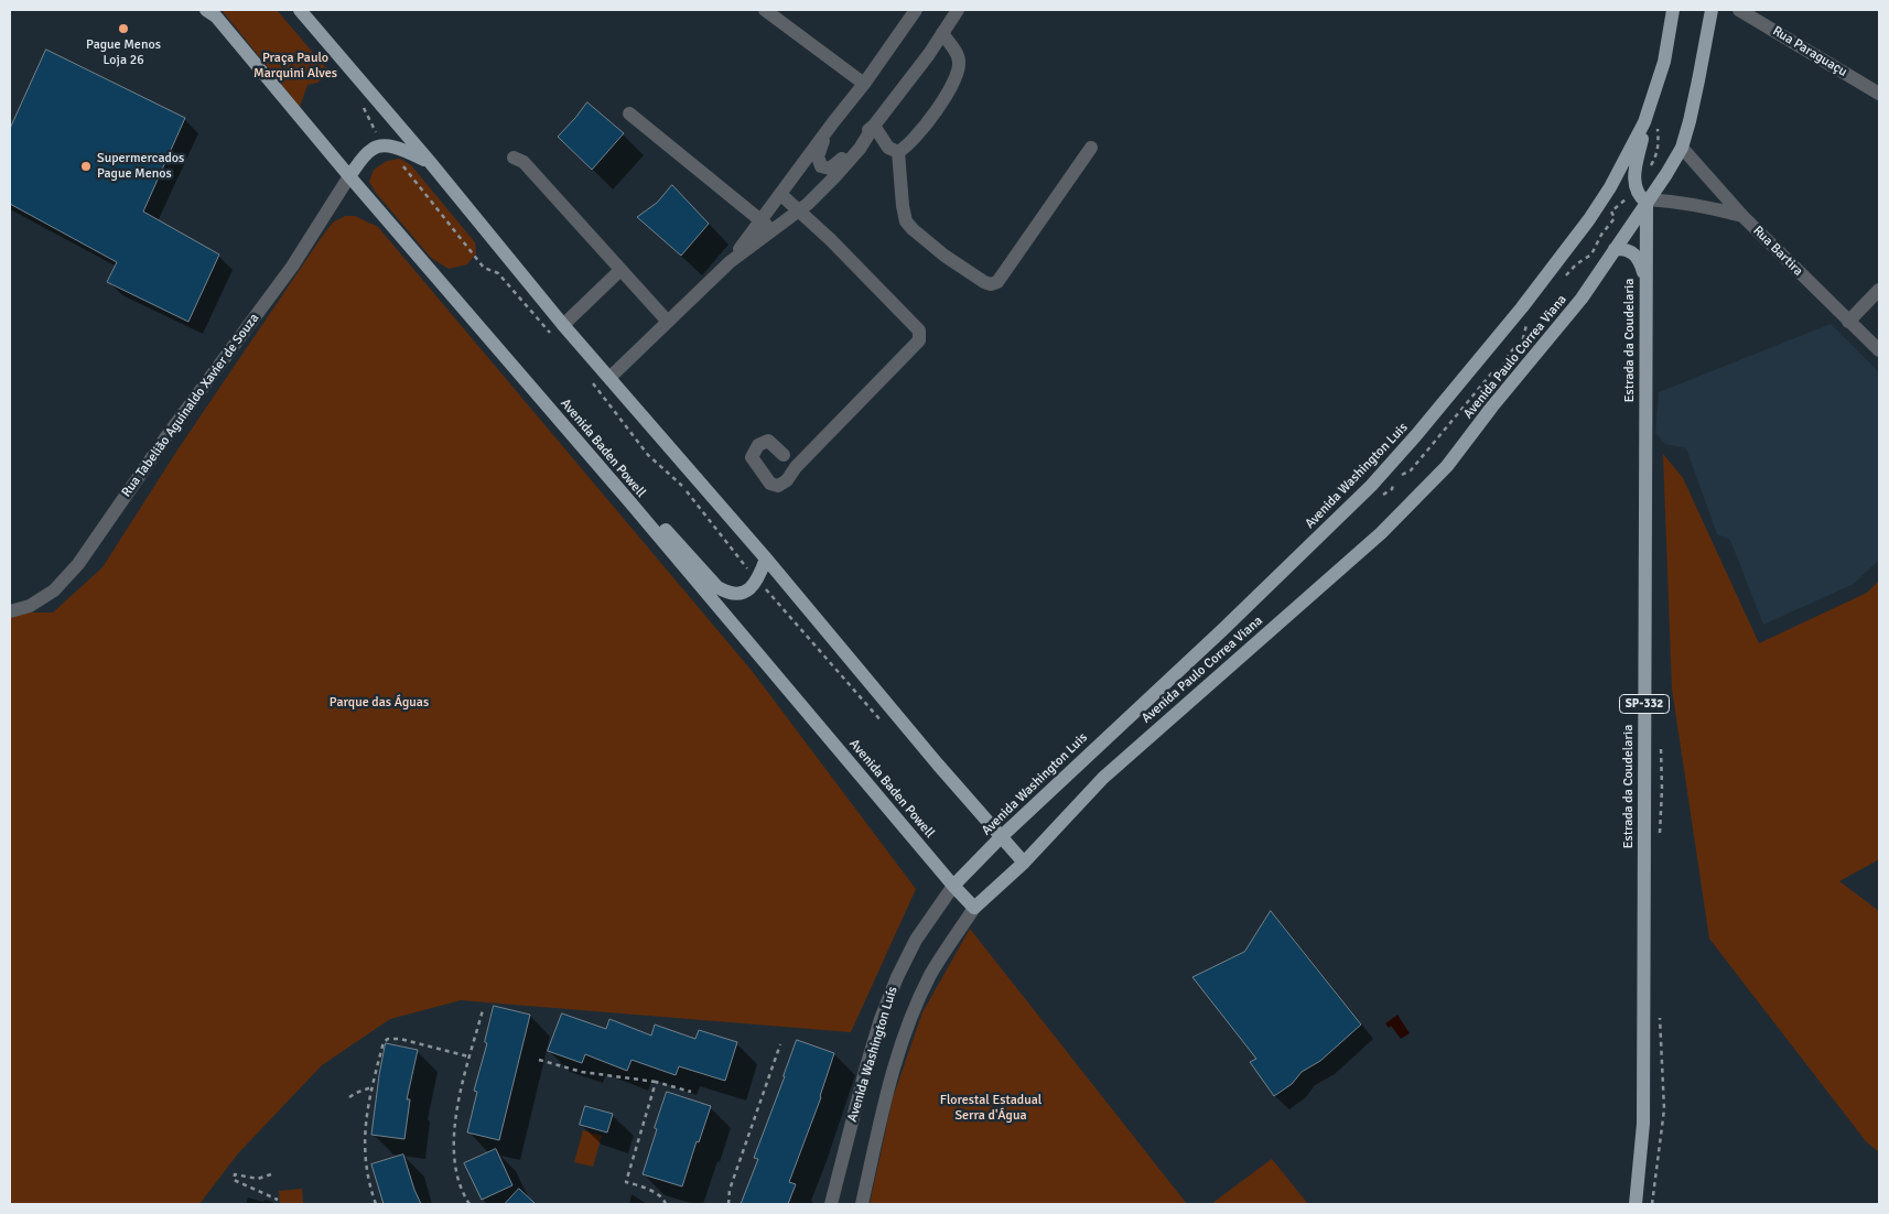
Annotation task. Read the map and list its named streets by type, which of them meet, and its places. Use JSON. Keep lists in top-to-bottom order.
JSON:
{
  "streets": {
    "main road": [
      "Estrada da Coudelaria",
      "Avenida Paulo Correa Viana",
      "Avenida Baden Powell",
      "Avenida Washington Luis",
      "SP-332"
    ],
    "street": [
      "Rua Paraguaçu",
      "Rua Bartira",
      "Rua Tabelião Aguinaldo Xavier de Souza",
      "Avenida Washington Luís"
    ]
  },
  "crossings": [
    ["Estrada da Coudelaria", "Avenida Paulo Correa Viana"],
    ["Avenida Paulo Correa Viana", "Avenida Baden Powell"],
    ["Rua Tabelião Aguinaldo Xavier de Souza", "Avenida Baden Powell"],
    ["Avenida Baden Powell", "Avenida Washington Luis"],
    ["Avenida Baden Powell", "Avenida Washington Luís"],
    ["Avenida Washington Luis", "Avenida Washington Luís"]
  ],
  "parks": ["Praça Paulo Marquini Alves", "Parque das Águas", "Florestal Estadual Serra d'Água"],
  "places": ["Pague Menos Loja 26", "Supermercados Pague Menos"]
}
